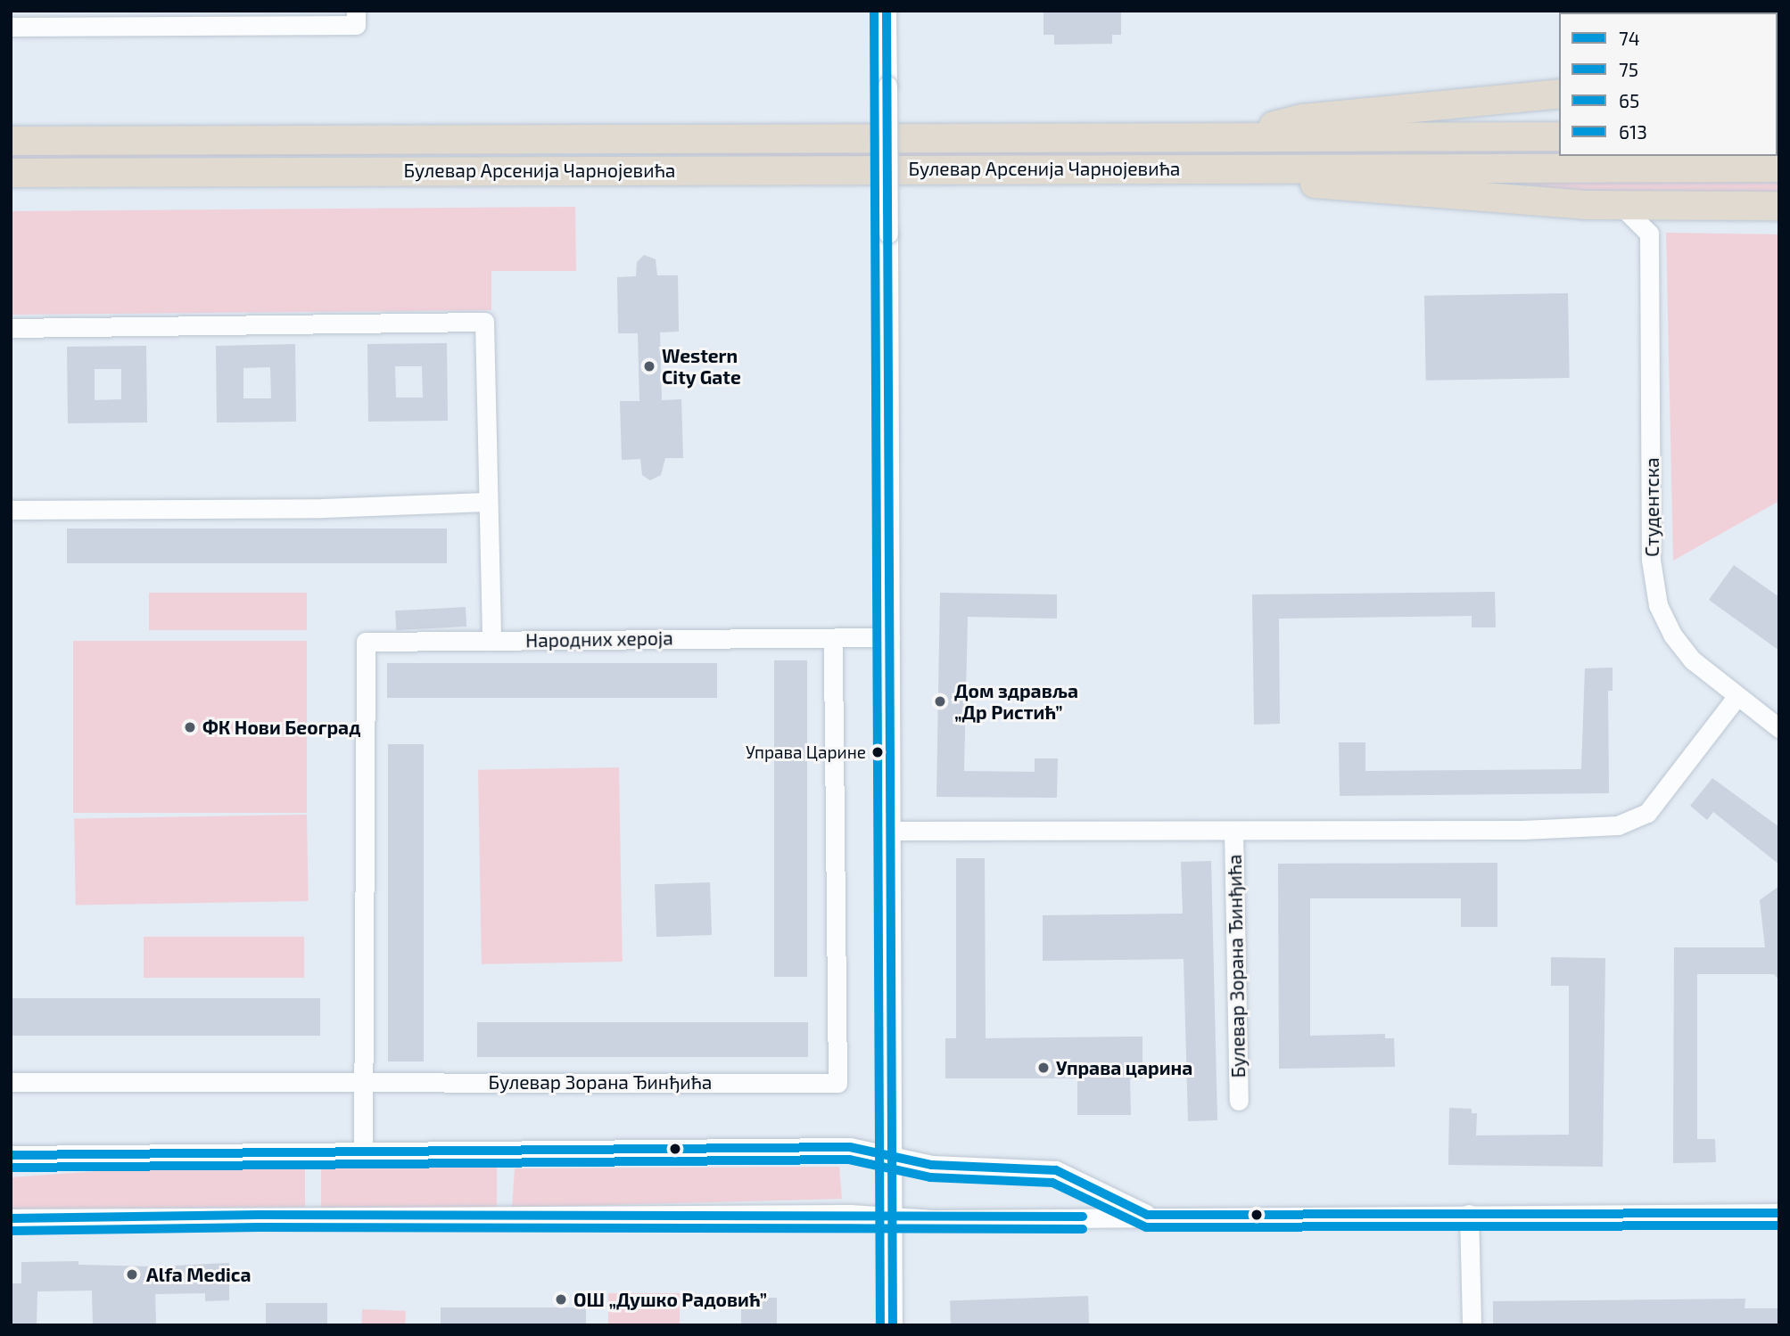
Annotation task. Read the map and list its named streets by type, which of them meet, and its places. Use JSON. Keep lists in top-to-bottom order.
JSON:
{
  "streets": {
    "highway": ["Булевар Арсенија Чарнојевића"],
    "street": ["Студентска", "Народних хероја", "Булевар Зорана Ђинђића"]
  },
  "crossings": [
    ["Народних хероја", "Булевар Зорана Ђинђића"]
  ],
  "places": [
    "Western City Gate",
    "Дом здравља „Др Ристић”",
    "ФК Нови Београд",
    "Управа Царине",
    "Управа царина",
    "Alfa Medica",
    "ОШ „Душко Радовић”"
  ],
  "lines": [
    "transit line 65",
    "transit line 613",
    "transit line 74",
    "transit line 75"
  ],
  "legend": [
    "74",
    "75",
    "65",
    "613"
  ]
}
